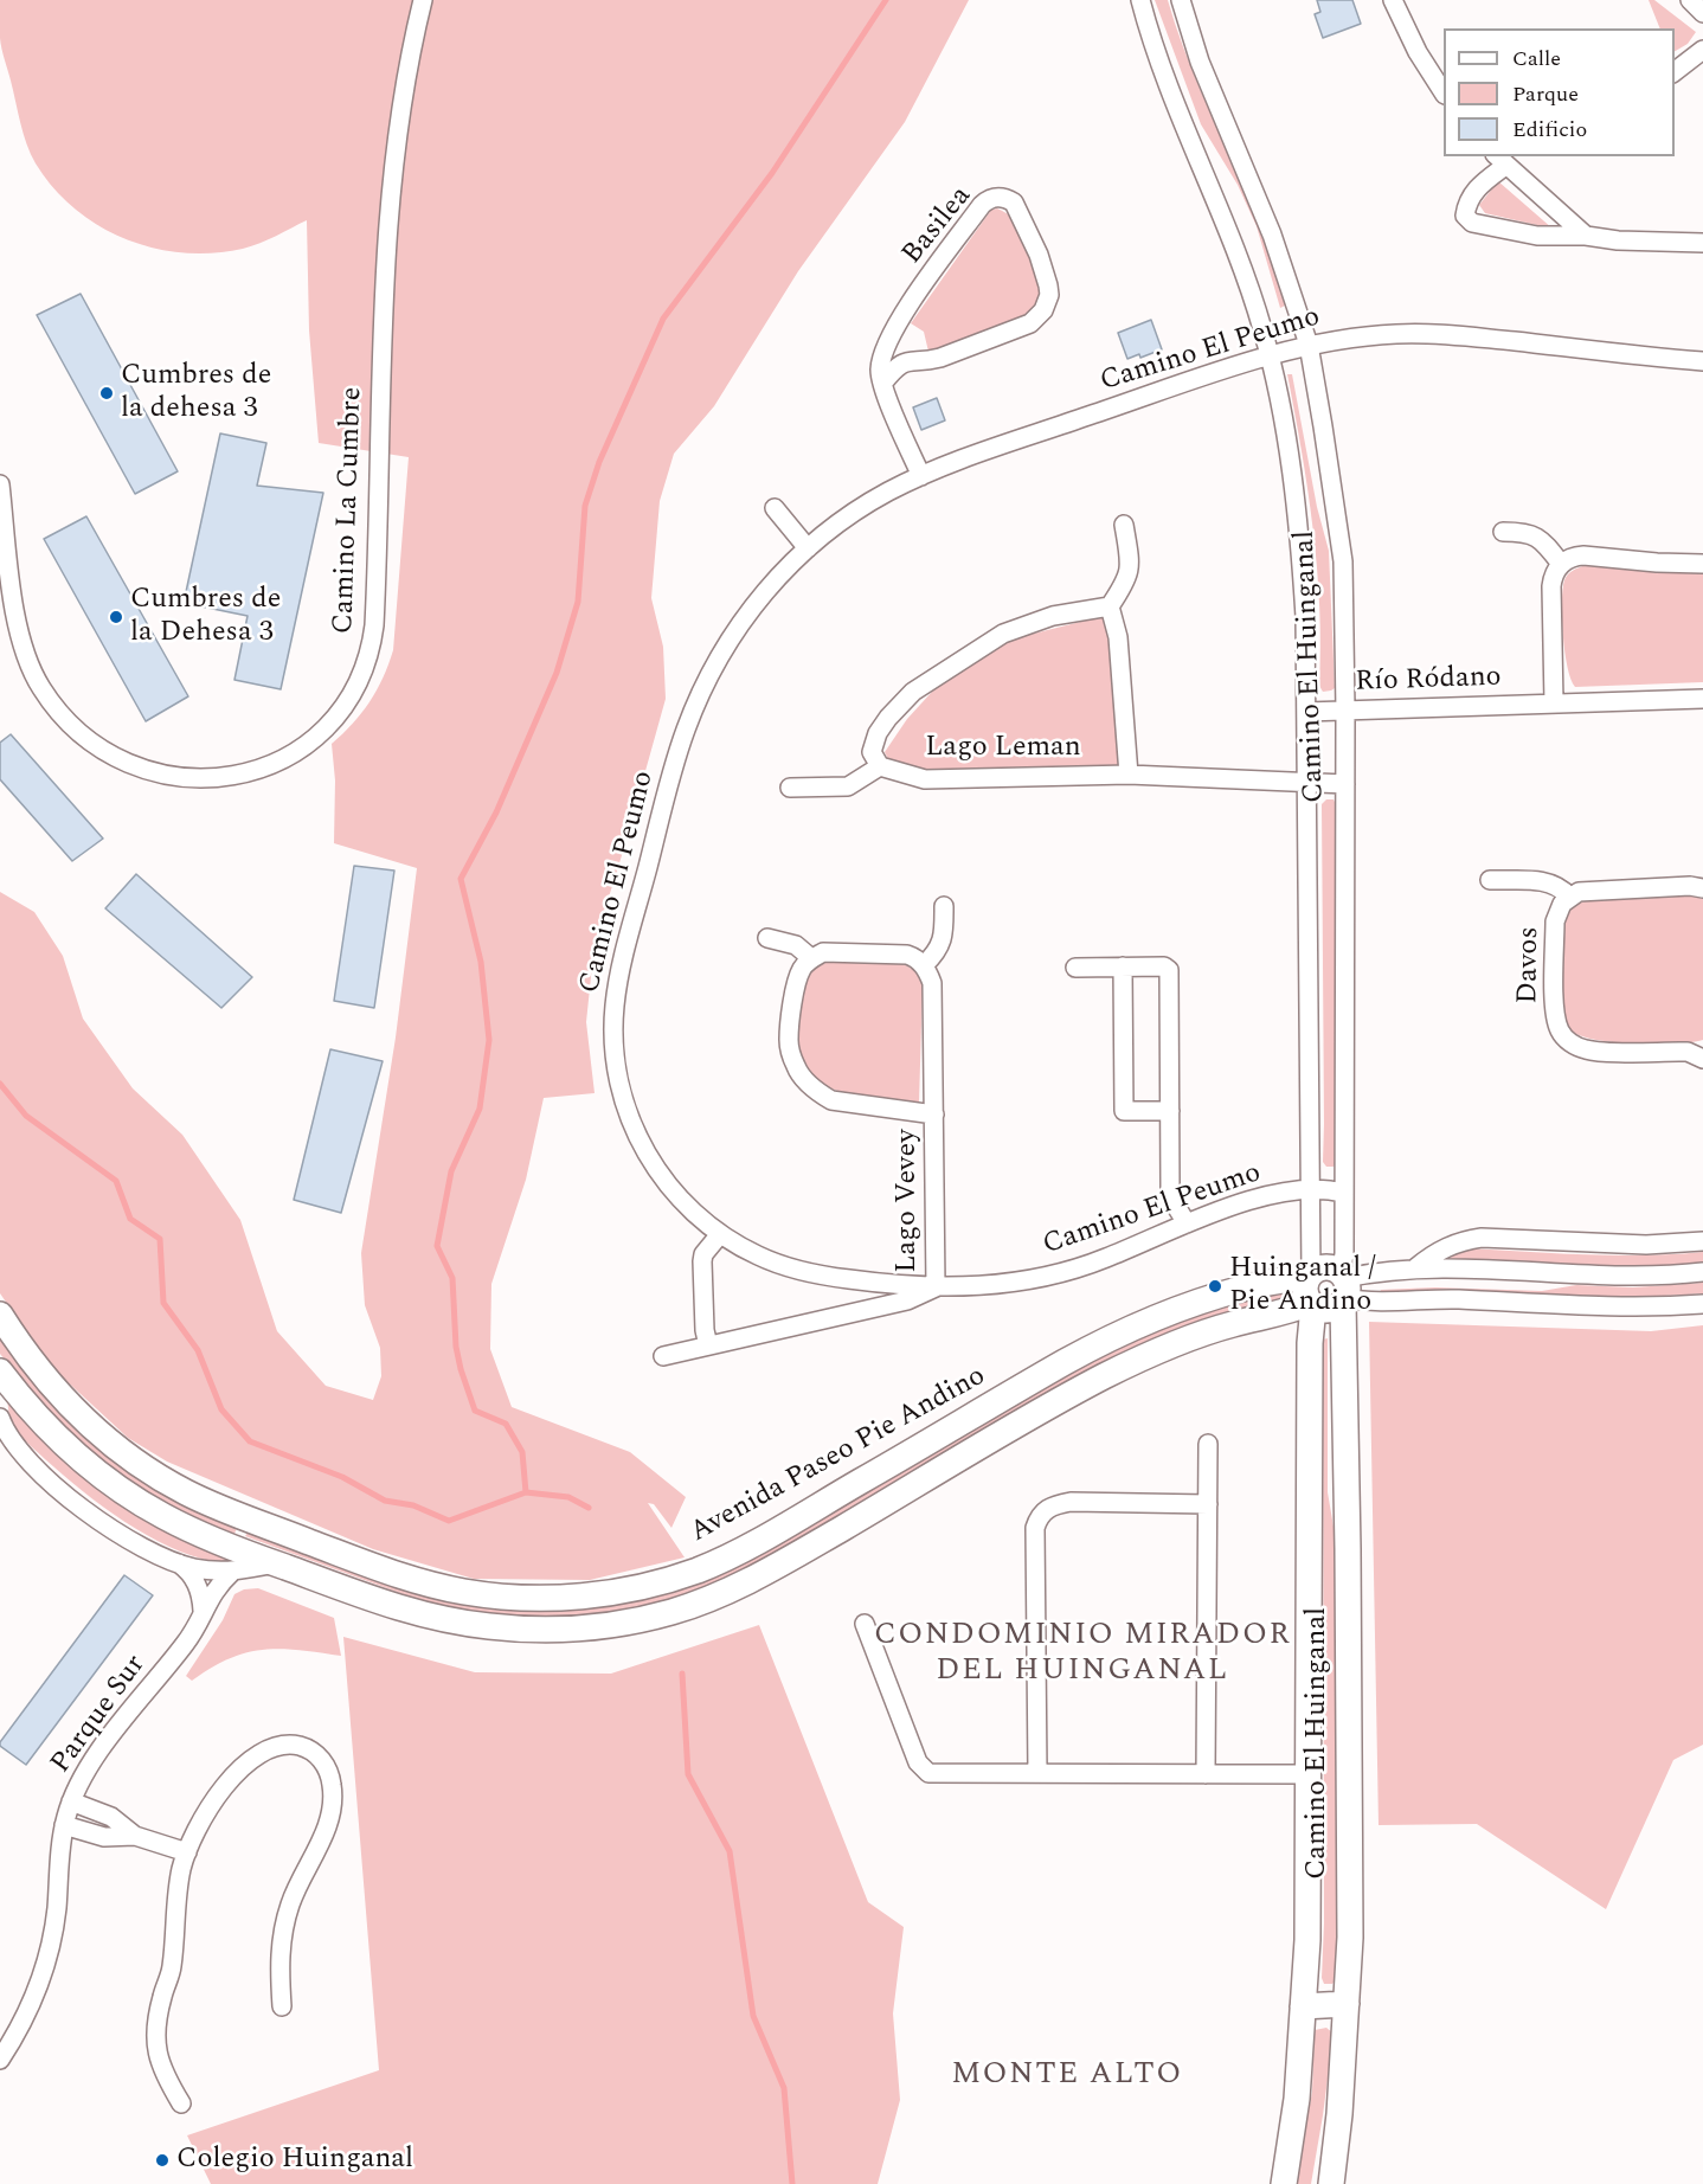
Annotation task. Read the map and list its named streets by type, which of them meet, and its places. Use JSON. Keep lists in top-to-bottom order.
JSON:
{
  "streets": {
    "street": [
      "Basilea",
      "Camino El Peumo",
      "Camino La Cumbre",
      "Camino El Huinganal",
      "Río Ródano",
      "Lago Leman",
      "Davos",
      "Lago Vevey",
      "Avenida Paseo Pie Andino",
      "Parque Sur"
    ]
  },
  "crossings": [
    ["Basilea", "Camino El Peumo"],
    ["Camino El Peumo", "Camino El Huinganal"],
    ["Camino El Peumo", "Lago Vevey"],
    ["Camino El Huinganal", "Río Ródano"],
    ["Camino El Huinganal", "Lago Leman"],
    ["Camino El Huinganal", "Avenida Paseo Pie Andino"]
  ],
  "districts": ["CONDOMINIO MIRADOR DEL HUINGANAL", "MONTE ALTO"],
  "places": [
    "Cumbres de la dehesa 3",
    "Cumbres de la Dehesa 3",
    "Huinganal / Pie Andino",
    "Colegio Huinganal"
  ],
  "legend": ["Calle", "Parque", "Edificio"]
}
